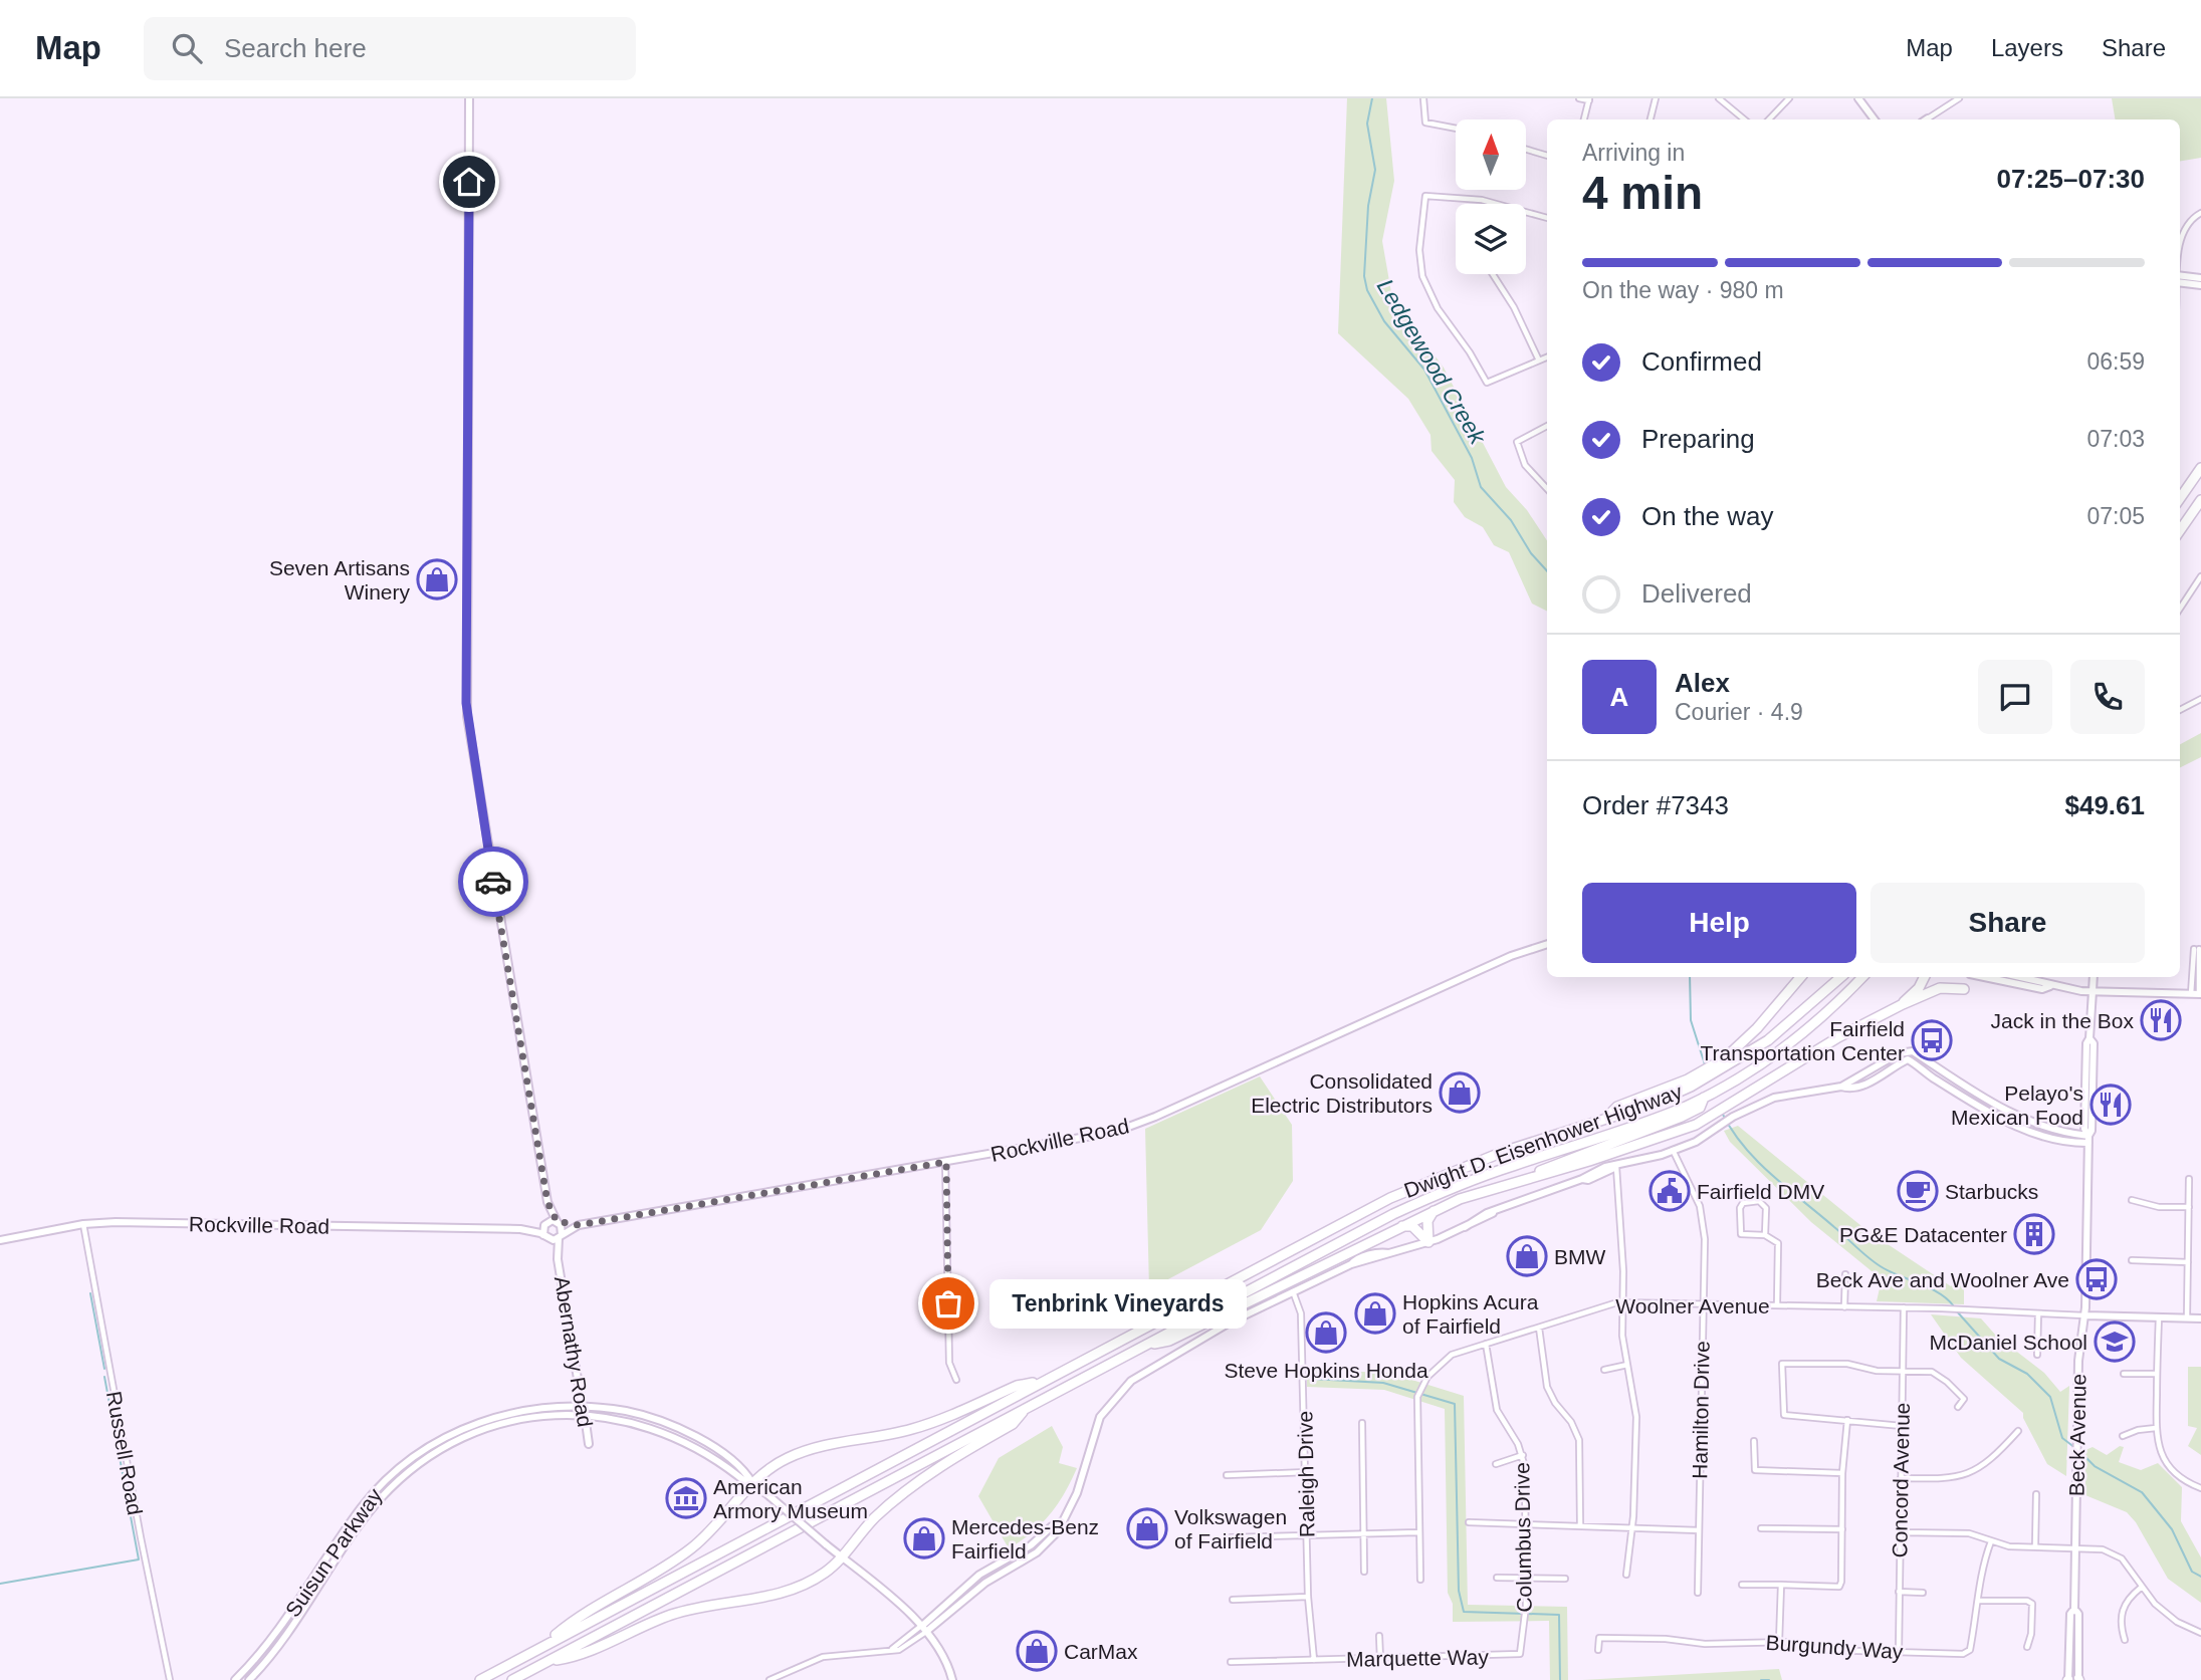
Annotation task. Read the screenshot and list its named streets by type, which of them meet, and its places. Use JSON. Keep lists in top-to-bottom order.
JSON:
{
  "streets": {
    "highway": ["Dwight D. Eisenhower Highway"],
    "main road": [
      "Rockville Road",
      "Woolner Avenue",
      "Abernathy Road",
      "Beck Avenue",
      "Suisun Parkway"
    ],
    "street": [
      "Hamilton Drive",
      "Russell Road",
      "Raleigh Drive",
      "Concord Avenue",
      "Columbus Drive",
      "Burgundy Way",
      "Marquette Way"
    ]
  },
  "crossings": [
    ["Rockville Road", "Abernathy Road"],
    ["Rockville Road", "Russell Road"],
    ["Woolner Avenue", "Hamilton Drive"],
    ["Woolner Avenue", "Beck Avenue"],
    ["Woolner Avenue", "Concord Avenue"],
    ["Woolner Avenue", "Columbus Drive"],
    ["Abernathy Road", "Suisun Parkway"],
    ["Raleigh Drive", "Marquette Way"],
    ["Concord Avenue", "Burgundy Way"],
    ["Columbus Drive", "Marquette Way"]
  ],
  "water": ["Ledgewood Creek"],
  "places": {
    "shop": [
      "Seven Artisans Winery",
      "Consolidated Electric Distributors",
      "BMW",
      "Hopkins Acura of Fairfield",
      "Steve Hopkins Honda",
      "Volkswagen of Fairfield",
      "Mercedes-Benz Fairfield",
      "CarMax"
    ],
    "restaurant": ["Jack in the Box", "Pelayo's Mexican Food"],
    "bus stop": ["Fairfield Transportation Center", "Beck Ave and Woolner Ave"],
    "public building": ["Fairfield DMV"],
    "cafe": ["Starbucks"],
    "building": ["PG&E Datacenter"],
    "other": ["Tenbrink Vineyards"],
    "school or university": ["McDaniel School"],
    "museum": ["American Armory Museum"]
  },
  "north": "top",
  "page": {
    "header": "Map",
    "search": "Search here",
    "nav": ["Map", "Layers", "Share"],
    "heading": ["4 min", "Arriving in", "07:25–07:30"],
    "panel": [
      "Alex",
      "Courier · 4.9",
      "Order #7343",
      "$49.61"
    ],
    "bar": "On the way · 980 m",
    "list": [
      ["Confirmed", "06:59"],
      ["Preparing", "07:03"],
      ["On the way", "07:05"],
      "Delivered"
    ],
    "round": "A",
    "buttons": ["Help", "Share"],
    "bubble": "Tenbrink Vineyards"
  }
}
